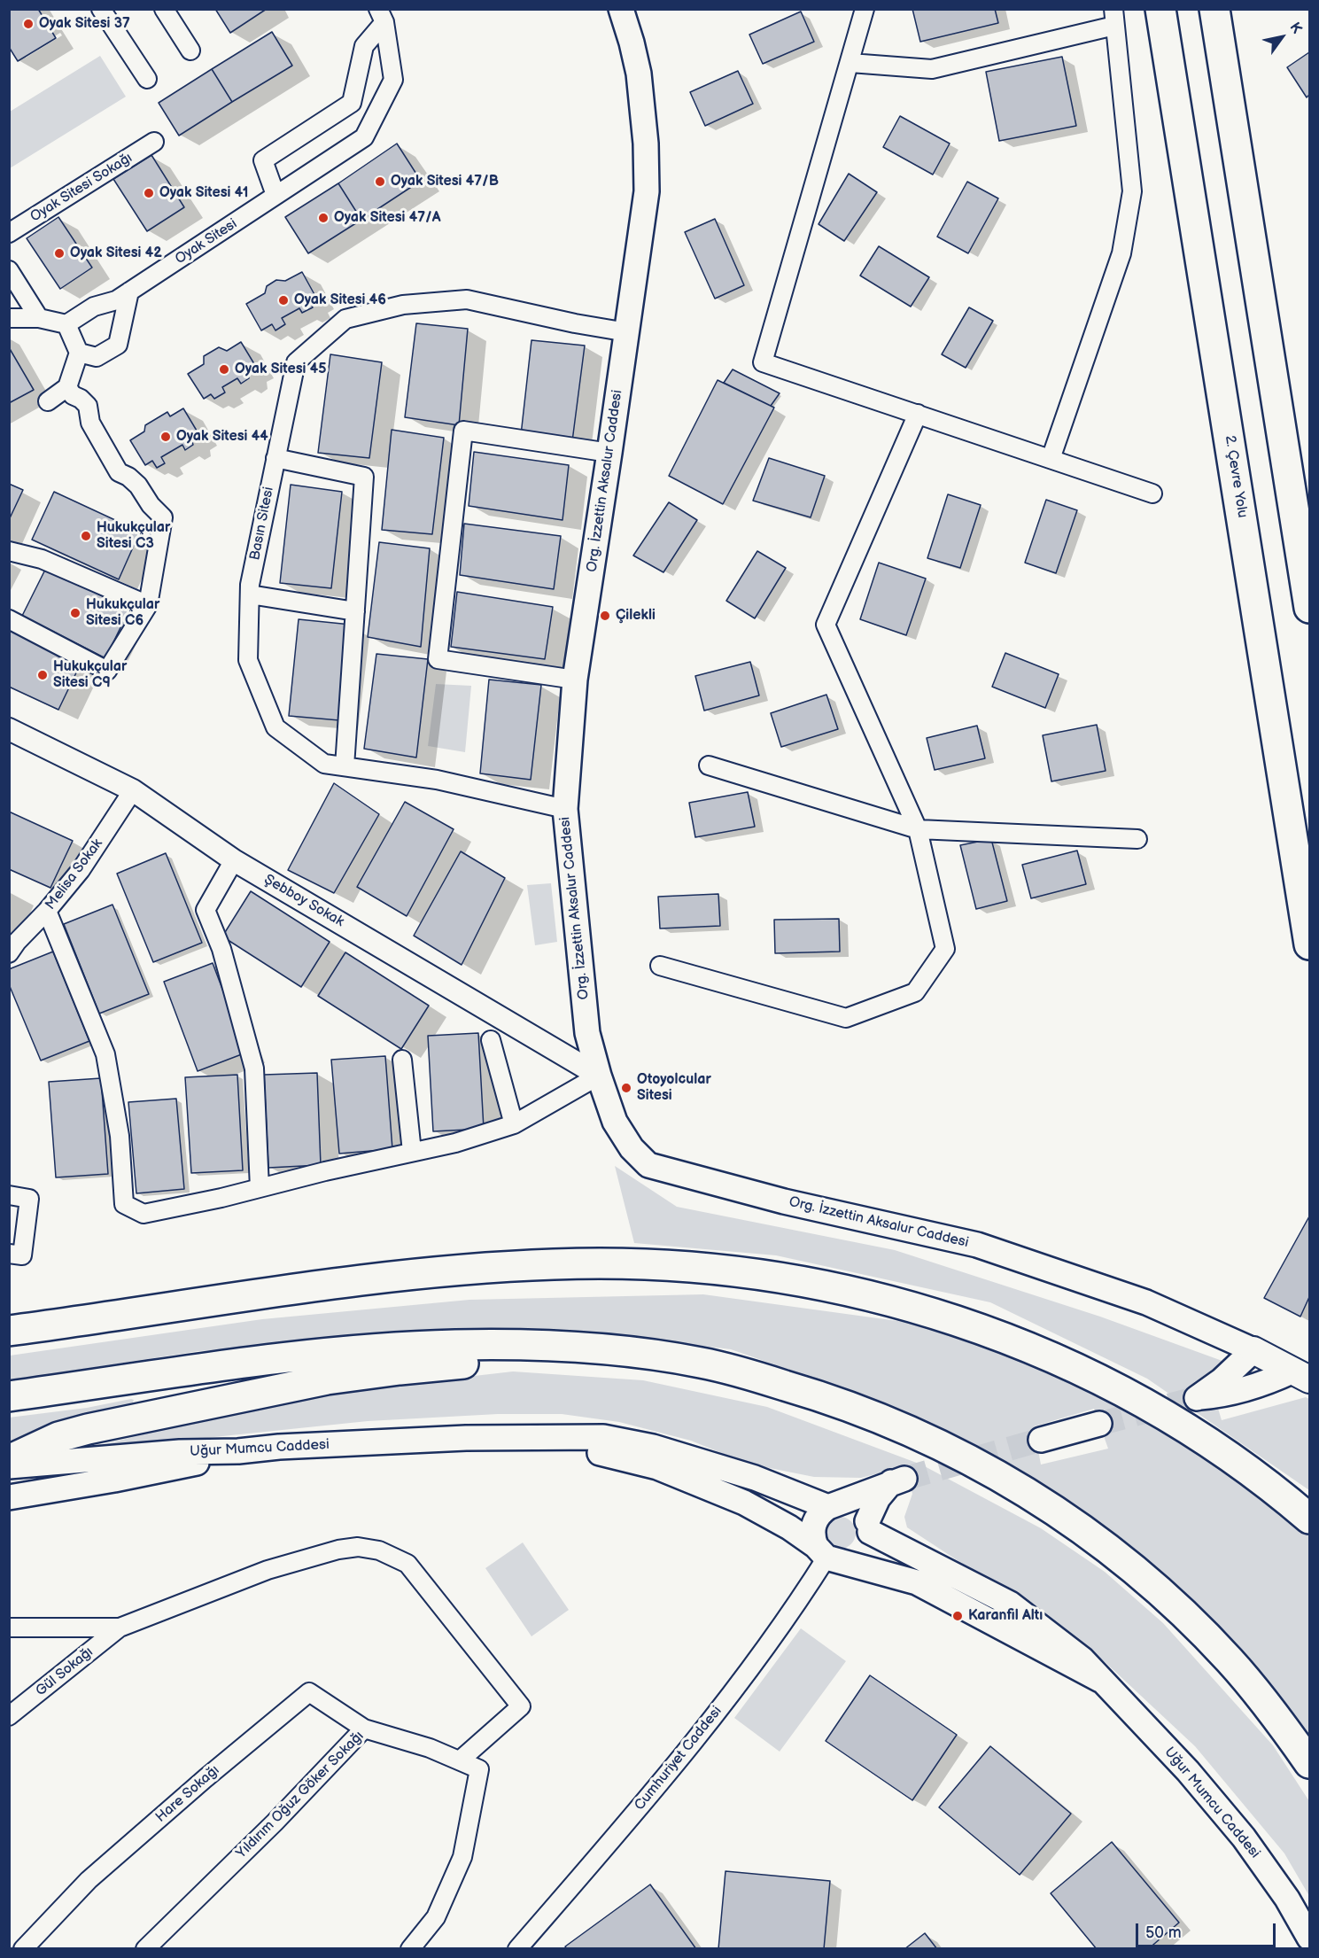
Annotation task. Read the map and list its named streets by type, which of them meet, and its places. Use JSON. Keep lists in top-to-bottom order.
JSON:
{
  "streets": {
    "highway": ["2. Çevre Yolu"],
    "main road": ["Org. İzzettin Aksalur Caddesi", "Uğur Mumcu Caddesi"],
    "street": [
      "Oyak Sitesi Sokağı",
      "Oyak Sitesi",
      "Basın Sitesi",
      "Melisa Sokak",
      "Şebboy Sokak",
      "Gül Sokağı",
      "Cumhuriyet Caddesi",
      "Hare Sokağı",
      "Yıldırım Oğuz Göker Sokağı"
    ]
  },
  "crossings": [
    ["Org. İzzettin Aksalur Caddesi", "Basın Sitesi"],
    ["Org. İzzettin Aksalur Caddesi", "Şebboy Sokak"],
    ["Melisa Sokak", "Şebboy Sokak"],
    ["Uğur Mumcu Caddesi", "Cumhuriyet Caddesi"],
    ["Hare Sokağı", "Yıldırım Oğuz Göker Sokağı"]
  ],
  "places": [
    "Oyak Sitesi 37",
    "Oyak Sitesi 47/B",
    "Oyak Sitesi 41",
    "Oyak Sitesi 47/A",
    "Oyak Sitesi 42",
    "Oyak Sitesi 46",
    "Oyak Sitesi 45",
    "Oyak Sitesi 44",
    "Hukukçular Sitesi C3",
    "Hukukçular Sitesi C6",
    "Çilekli",
    "Hukukçular Sitesi C9",
    "Otoyolcular Sitesi",
    "Karanfil Altı"
  ],
  "scale_bar": "50 m",
  "north": "top right"
}
